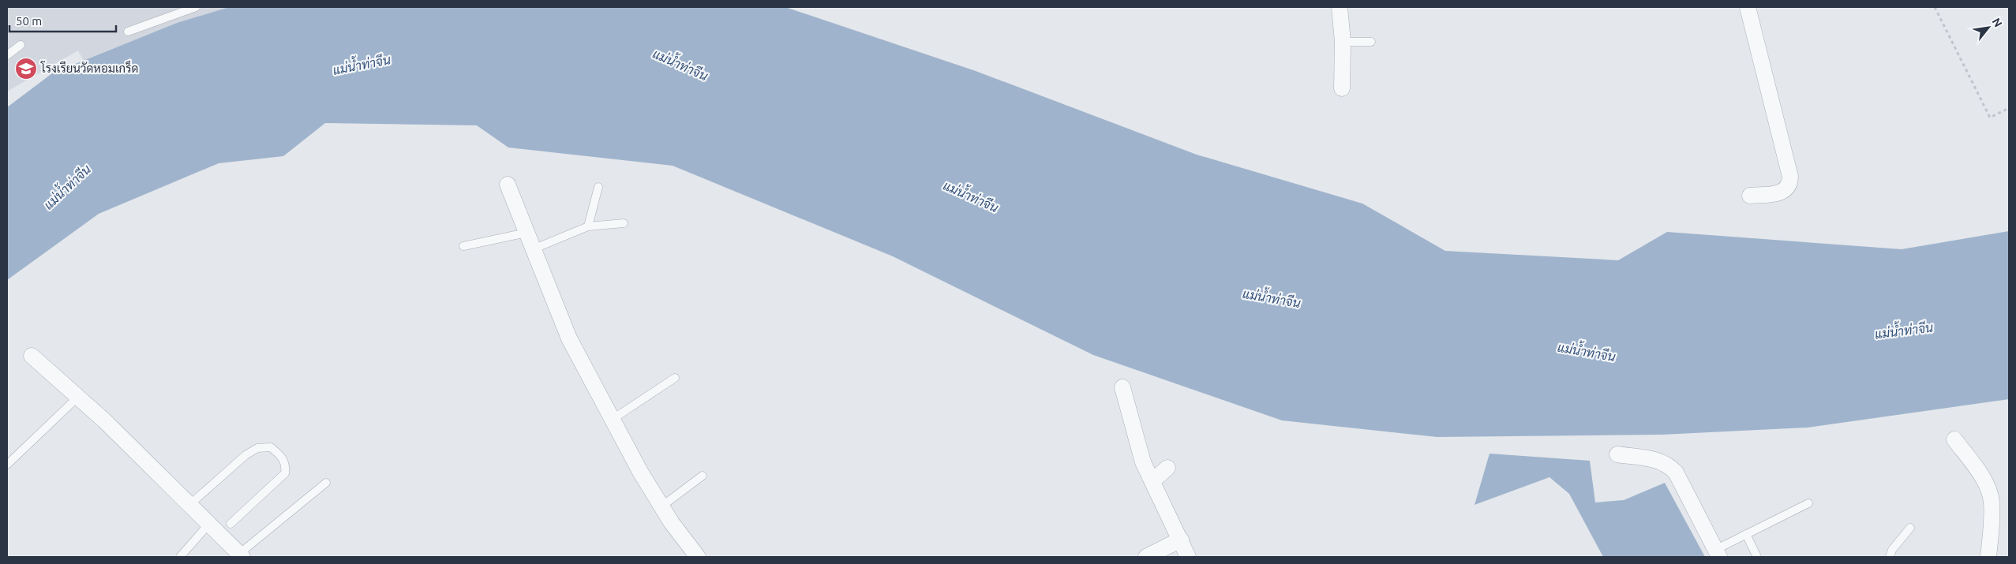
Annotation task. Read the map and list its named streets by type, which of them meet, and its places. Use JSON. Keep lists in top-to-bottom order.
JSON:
{
  "water": ["แม่น้ำท่าจีน"],
  "places": {
    "school or university": ["โรงเรียนวัดหอมเกร็ด"]
  },
  "scale_bar": "50 m",
  "north": "top right"
}
